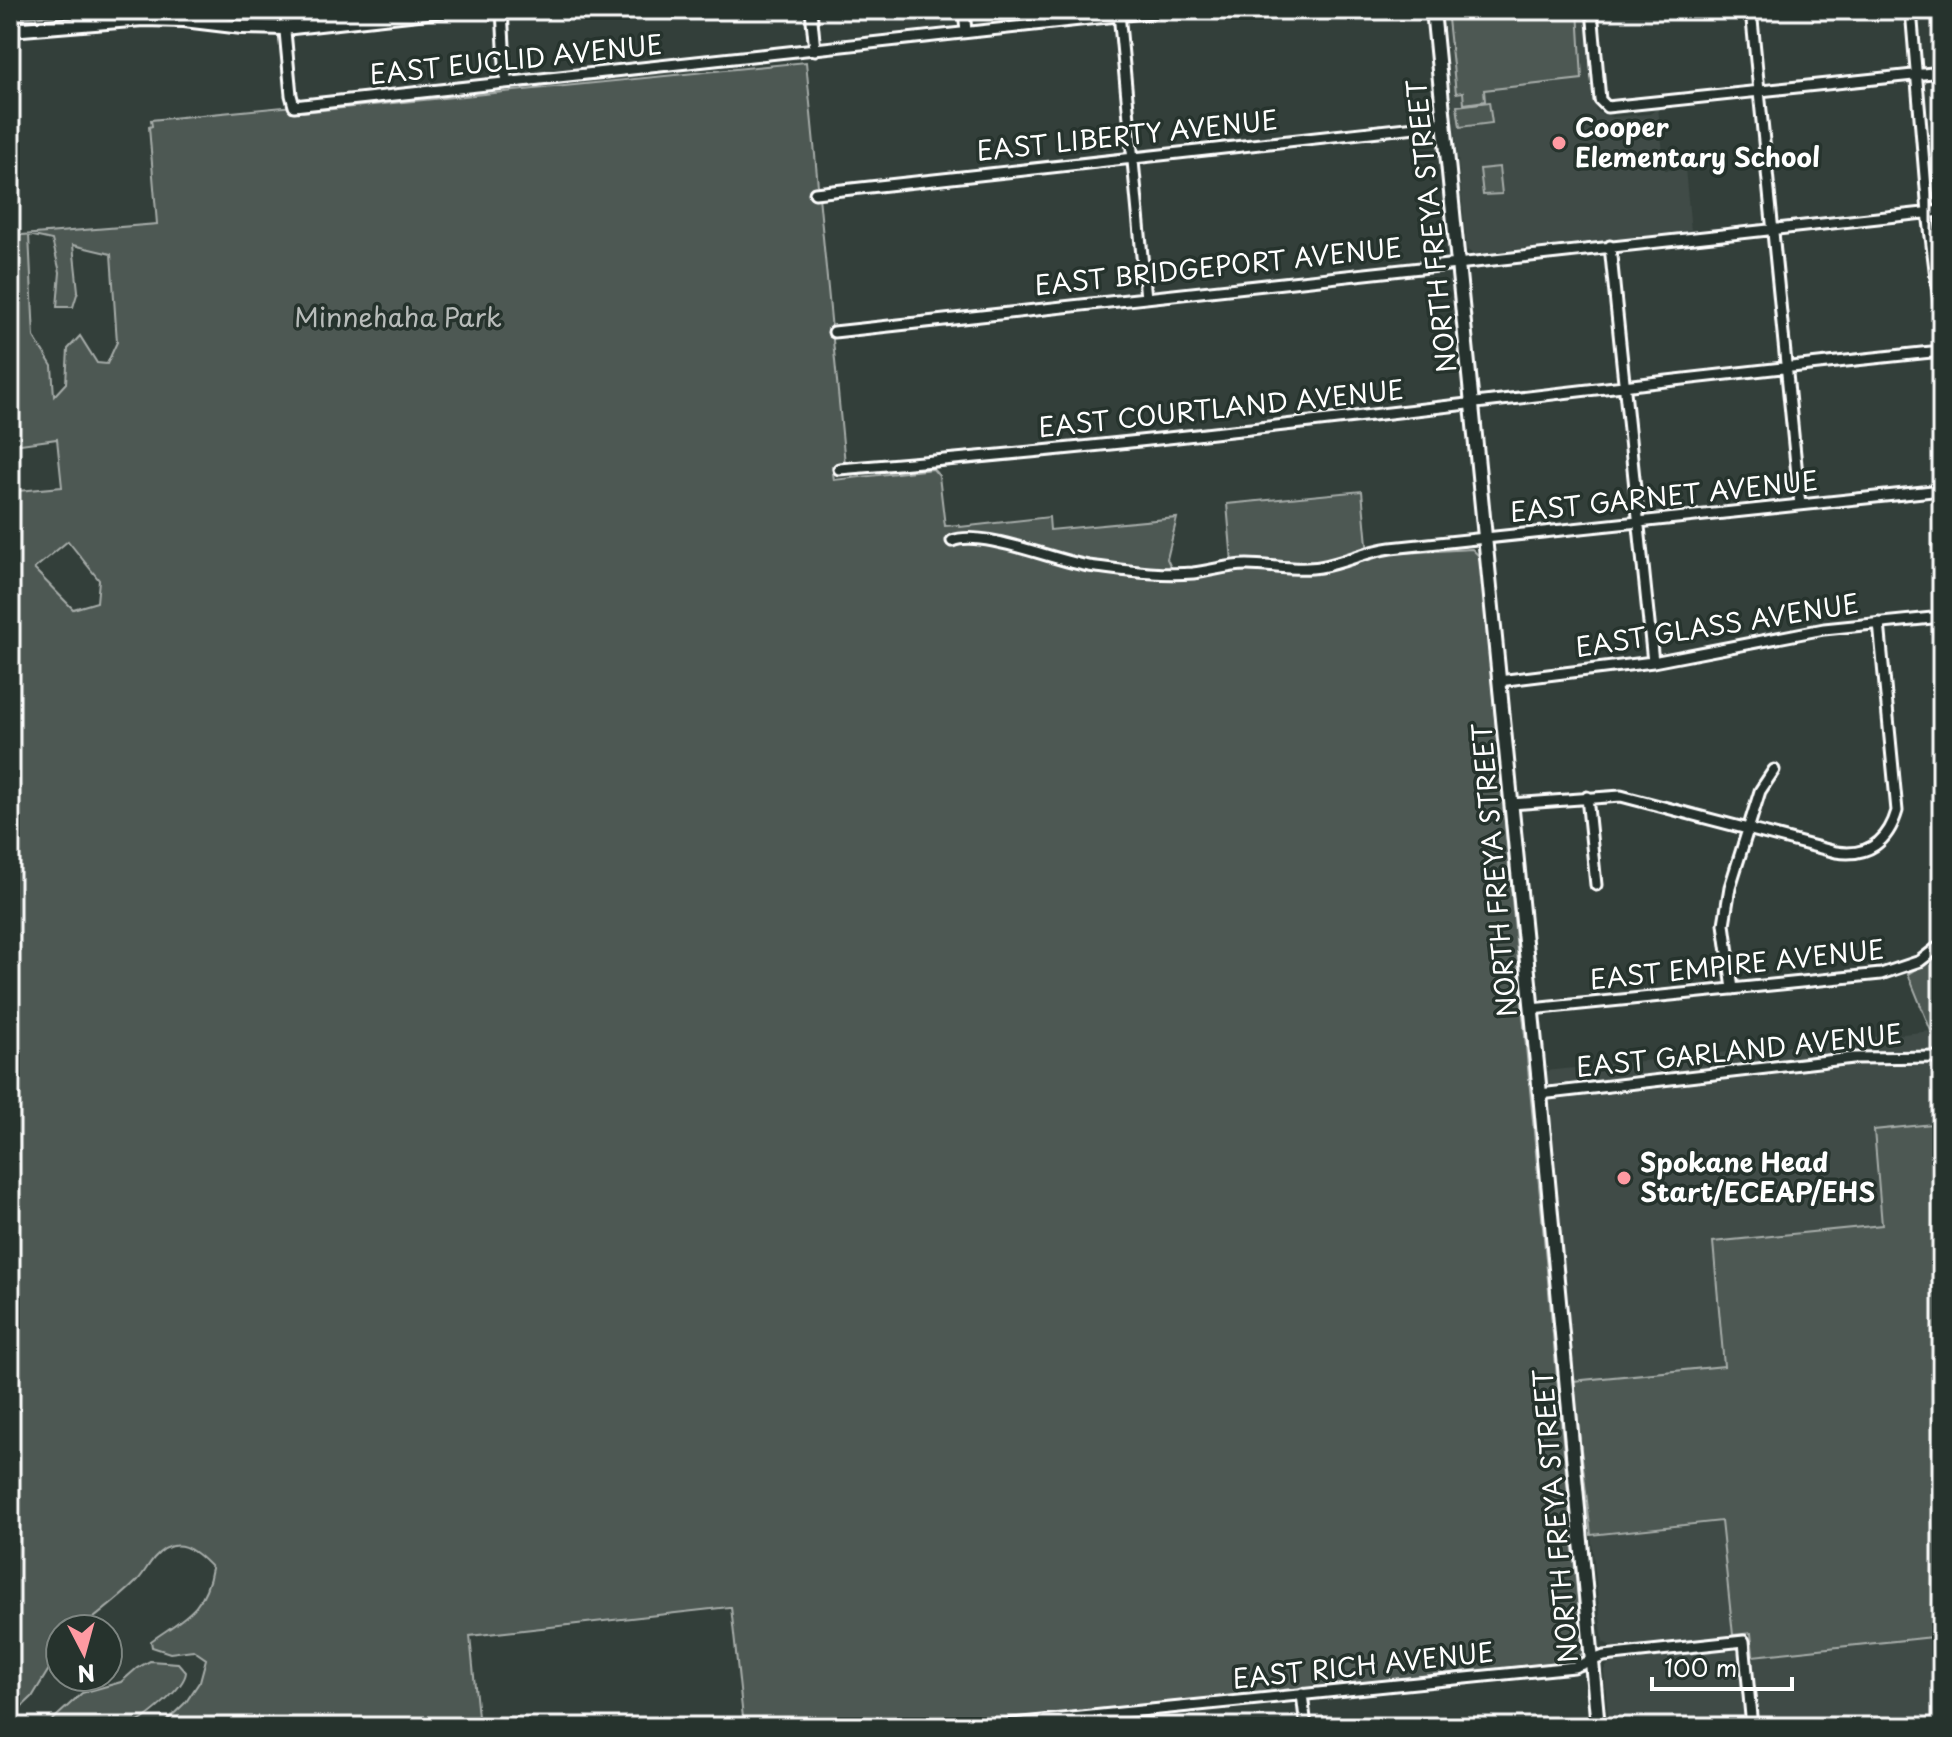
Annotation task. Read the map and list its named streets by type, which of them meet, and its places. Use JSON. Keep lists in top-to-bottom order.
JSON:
{
  "streets": {
    "street": [
      "EAST EUCLID AVENUE",
      "EAST LIBERTY AVENUE",
      "NORTH FREYA STREET",
      "EAST BRIDGEPORT AVENUE",
      "EAST COURTLAND AVENUE",
      "EAST GARNET AVENUE",
      "EAST GLASS AVENUE",
      "EAST EMPIRE AVENUE",
      "EAST GARLAND AVENUE",
      "EAST RICH AVENUE"
    ]
  },
  "crossings": [
    ["EAST LIBERTY AVENUE", "NORTH FREYA STREET"],
    ["NORTH FREYA STREET", "EAST BRIDGEPORT AVENUE"],
    ["NORTH FREYA STREET", "EAST COURTLAND AVENUE"],
    ["NORTH FREYA STREET", "EAST GARNET AVENUE"],
    ["NORTH FREYA STREET", "EAST GLASS AVENUE"],
    ["NORTH FREYA STREET", "EAST EMPIRE AVENUE"],
    ["NORTH FREYA STREET", "EAST GARLAND AVENUE"],
    ["NORTH FREYA STREET", "EAST RICH AVENUE"]
  ],
  "parks": ["Minnehaha Park"],
  "places": ["Cooper Elementary School", "Spokane Head Start/ECEAP/EHS"],
  "scale_bar": "100 m",
  "north": "bottom"
}
